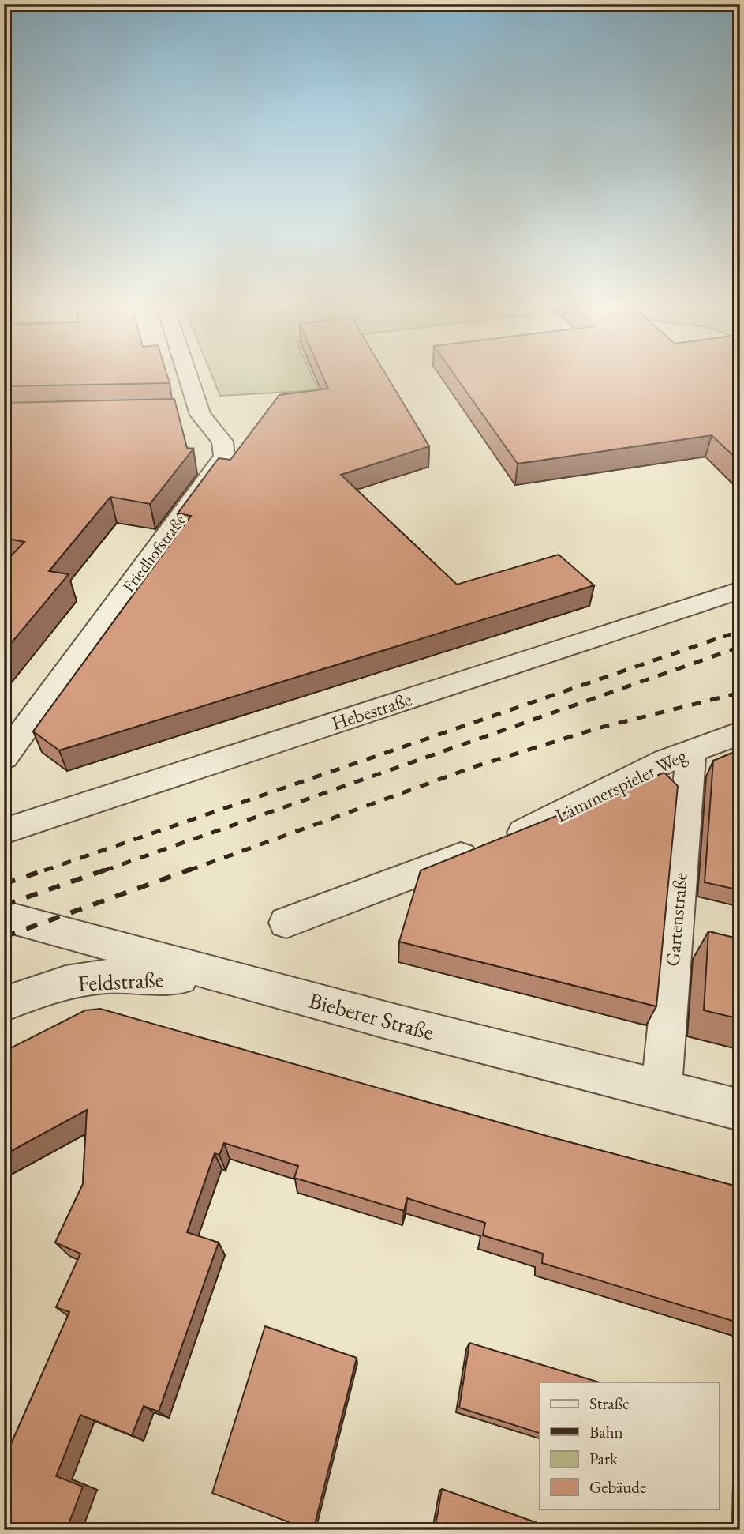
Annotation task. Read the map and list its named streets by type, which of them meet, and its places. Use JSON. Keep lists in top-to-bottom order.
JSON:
{
  "streets": {
    "street": [
      "Friedhofstraße",
      "Hebestraße",
      "Lämmerspieler Weg",
      "Gartenstraße",
      "Feldstraße",
      "Bieberer Straße"
    ]
  },
  "crossings": [
    ["Lämmerspieler Weg", "Gartenstraße"],
    ["Gartenstraße", "Bieberer Straße"],
    ["Feldstraße", "Bieberer Straße"]
  ],
  "legend": [
    "Straße",
    "Bahn",
    "Park",
    "Gebäude"
  ]
}
